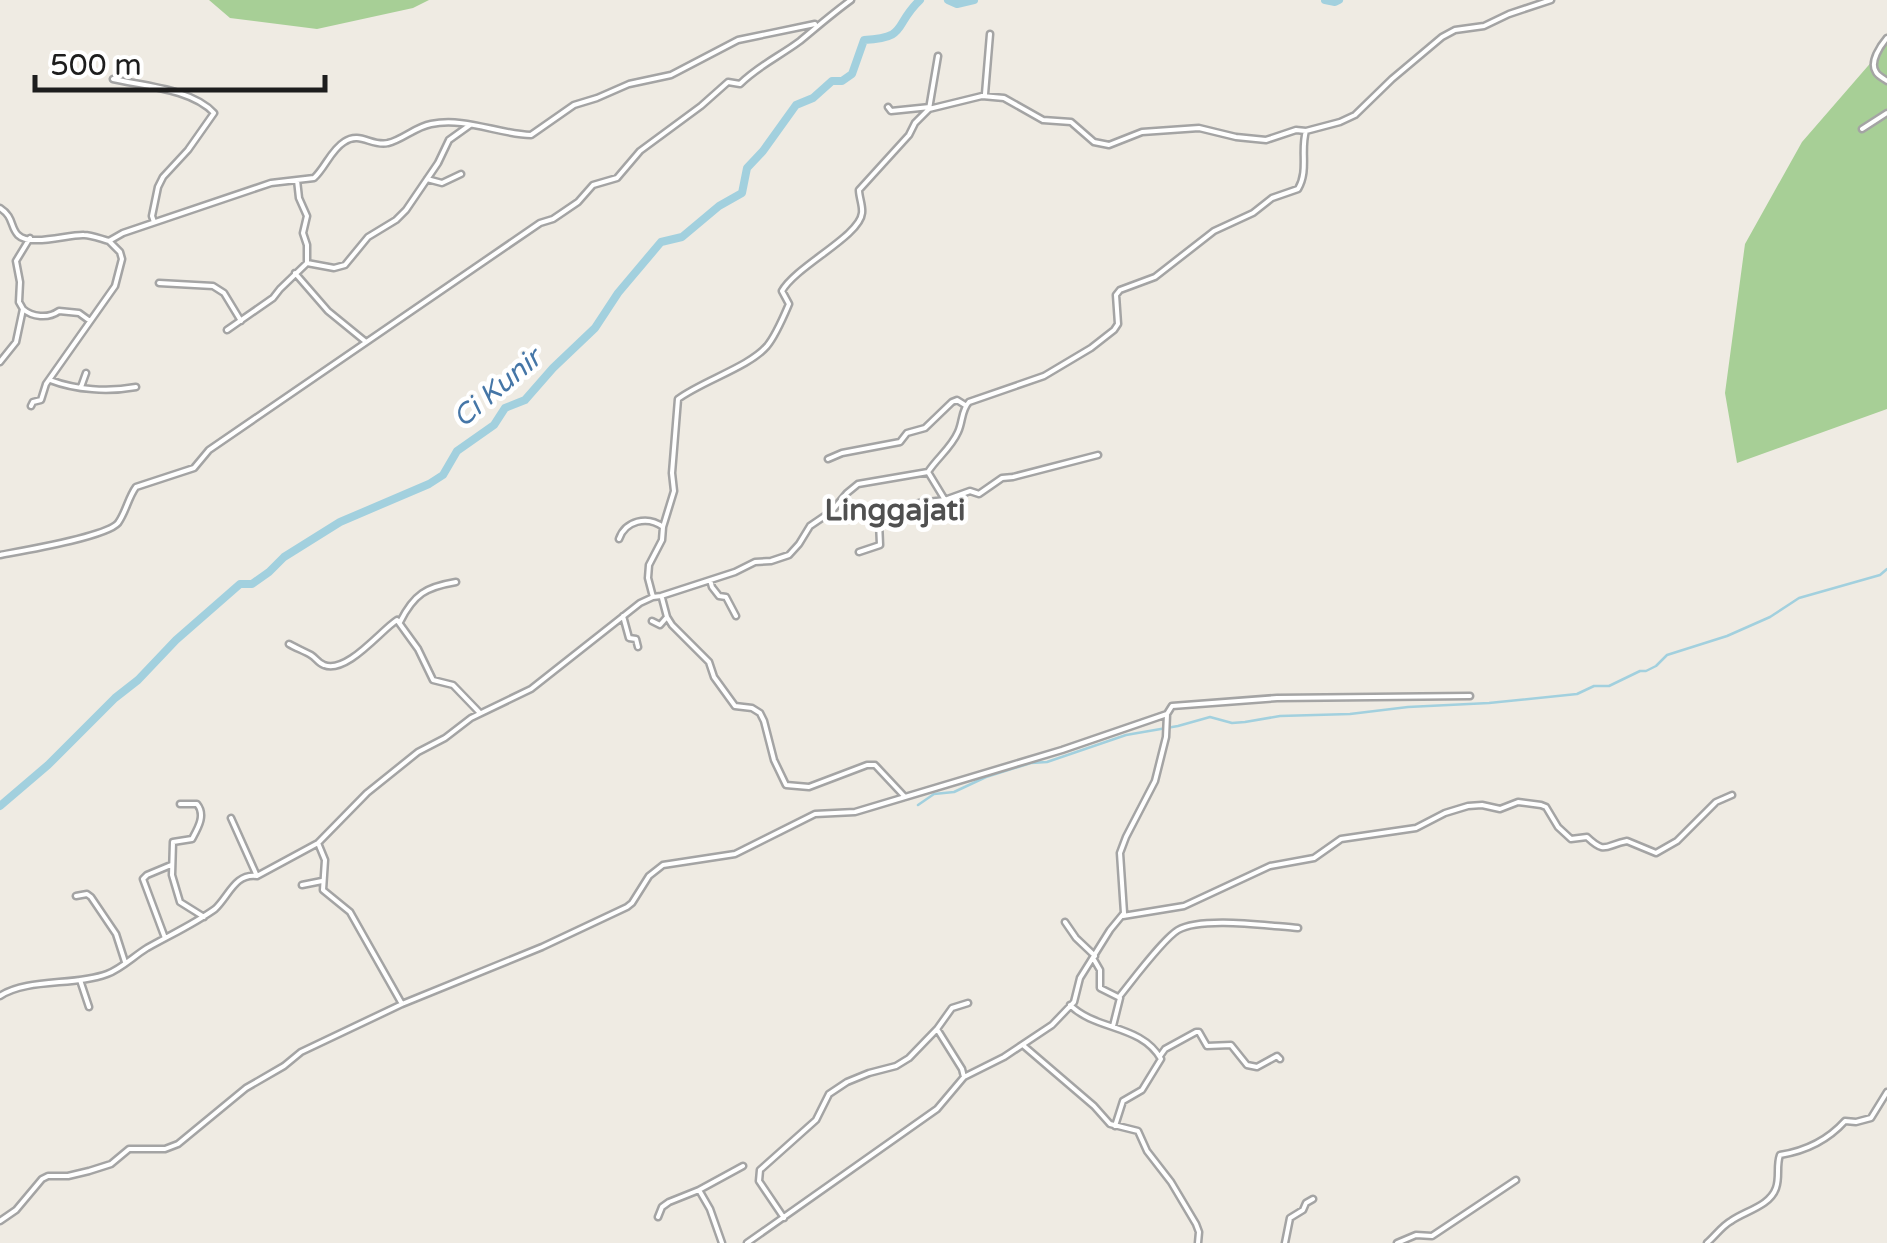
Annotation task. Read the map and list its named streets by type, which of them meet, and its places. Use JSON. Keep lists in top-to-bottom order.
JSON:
{
  "districts": ["Linggajati"],
  "water": ["Ci Kunir"],
  "scale_bar": "500 m"
}
